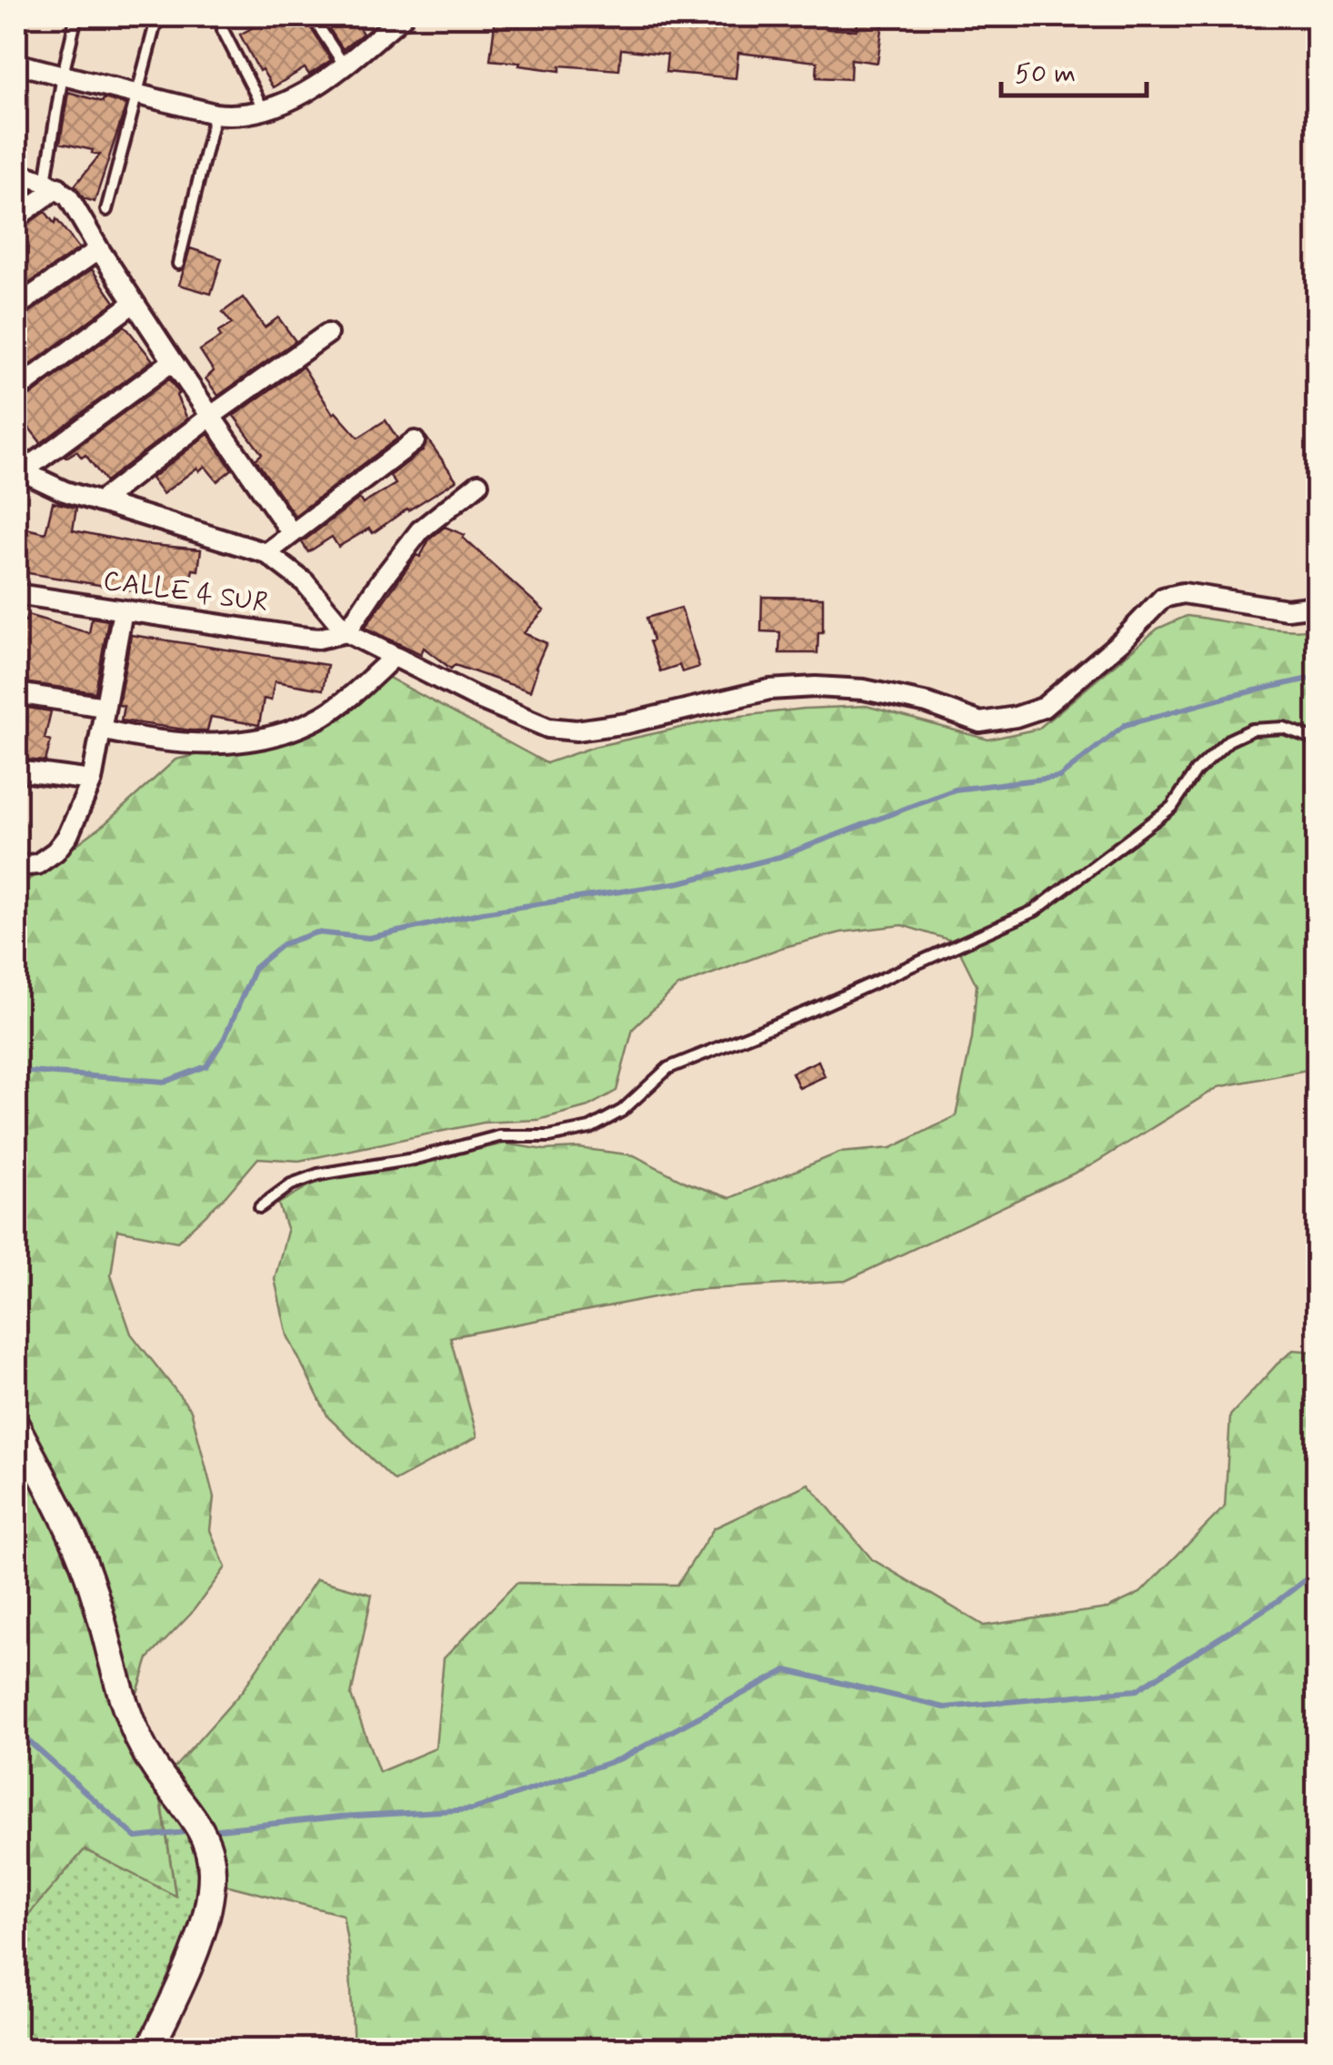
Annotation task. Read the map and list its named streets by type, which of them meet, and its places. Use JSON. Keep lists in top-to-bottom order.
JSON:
{
  "streets": {
    "street": ["CALLE 4 SUR"]
  },
  "scale_bar": "50 m"
}
